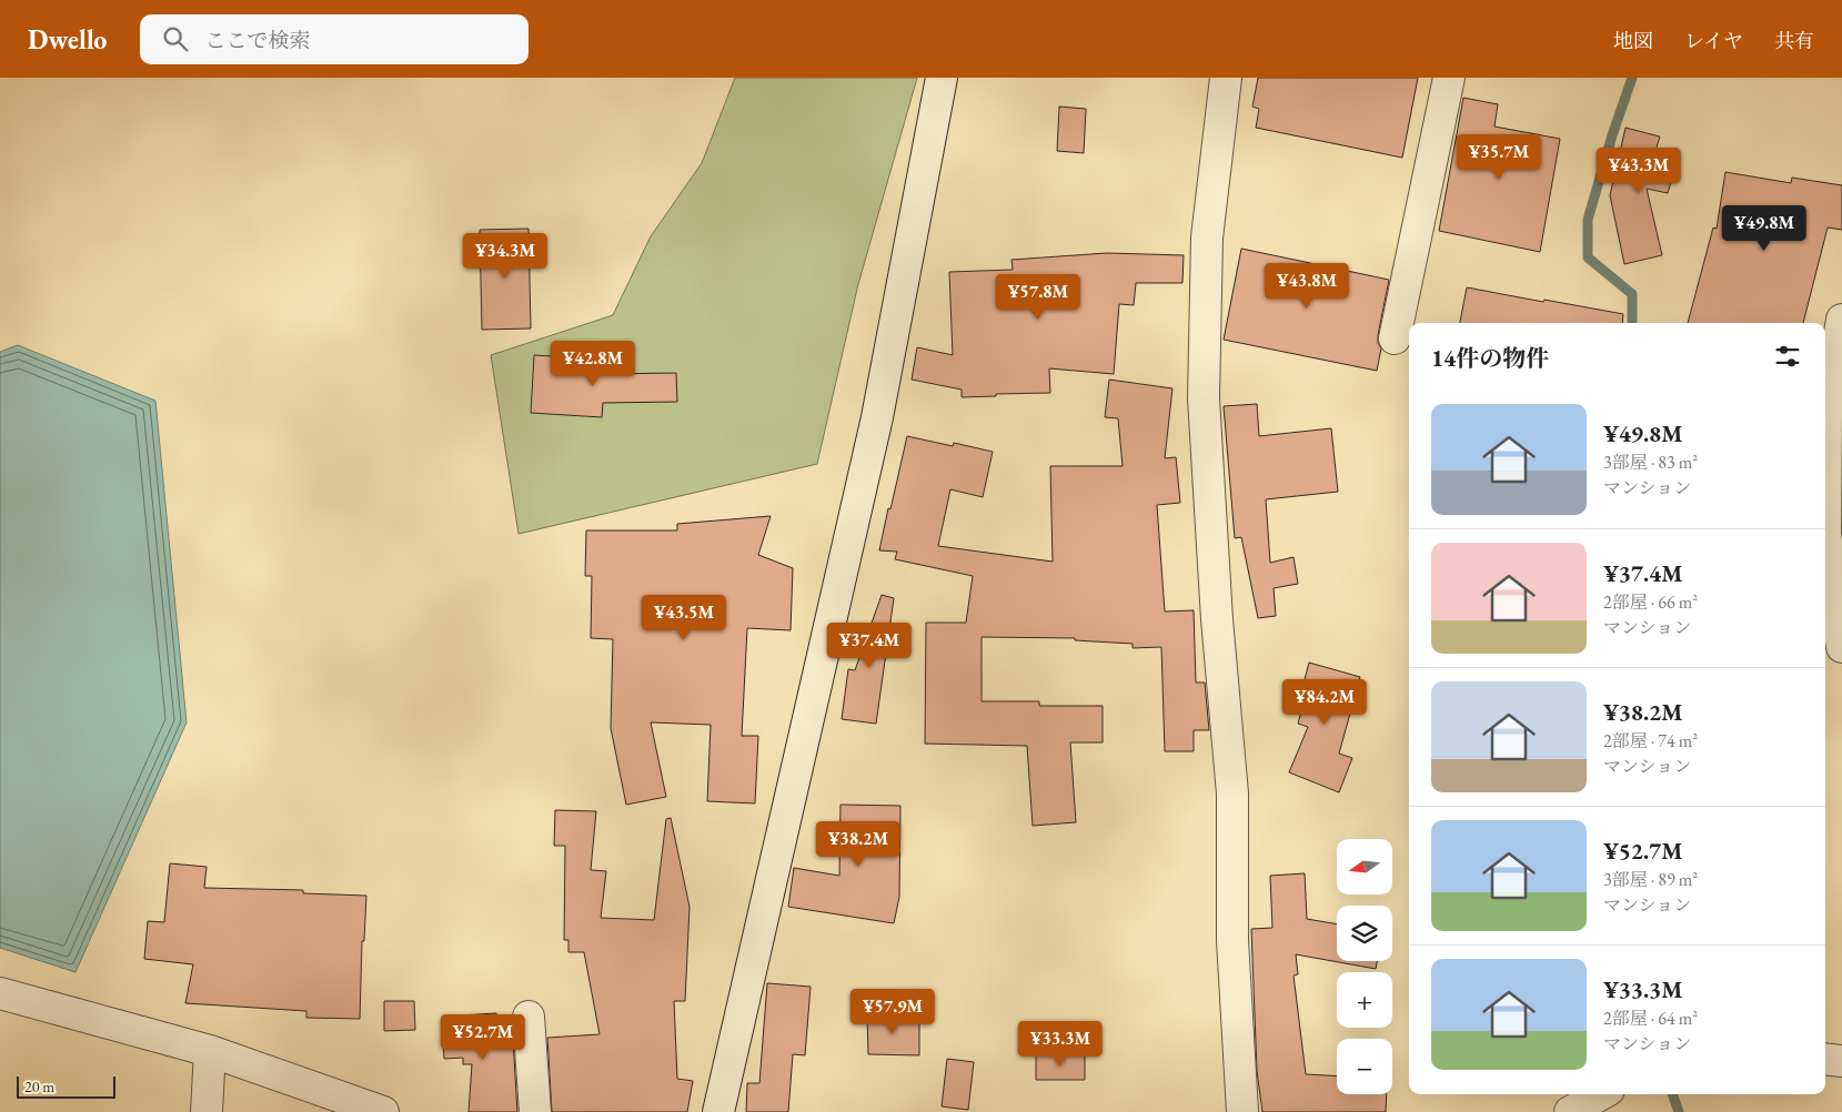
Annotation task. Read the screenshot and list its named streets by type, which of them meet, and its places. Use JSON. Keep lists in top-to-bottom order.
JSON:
{
  "scale_bar": "20 m",
  "north": "left",
  "page": {
    "header": "Dwello",
    "search": "ここで検索",
    "nav": ["地図", "レイヤ", "共有"],
    "price": [
      "¥35.7M",
      "¥43.3M",
      "¥49.8M",
      "¥34.3M",
      "¥43.8M",
      "¥57.8M",
      "¥42.8M",
      "¥43.5M",
      "¥37.4M",
      "¥84.2M",
      "¥38.2M",
      "¥57.9M",
      "¥52.7M",
      "¥33.3M"
    ],
    "heading": "14件の物件",
    "list": [
      {
        "name": "¥49.8M",
        "note": "3部屋 · 83 m² · マンション"
      },
      {
        "name": "¥37.4M",
        "note": "2部屋 · 66 m² · マンション"
      },
      {
        "name": "¥38.2M",
        "note": "2部屋 · 74 m² · マンション"
      },
      {
        "name": "¥52.7M",
        "note": "3部屋 · 89 m² · マンション"
      },
      {
        "name": "¥33.3M",
        "note": "2部屋 · 64 m² · マンション"
      }
    ],
    "map_buttons": ["+", "−"],
    "scale": "20 m"
  }
}
